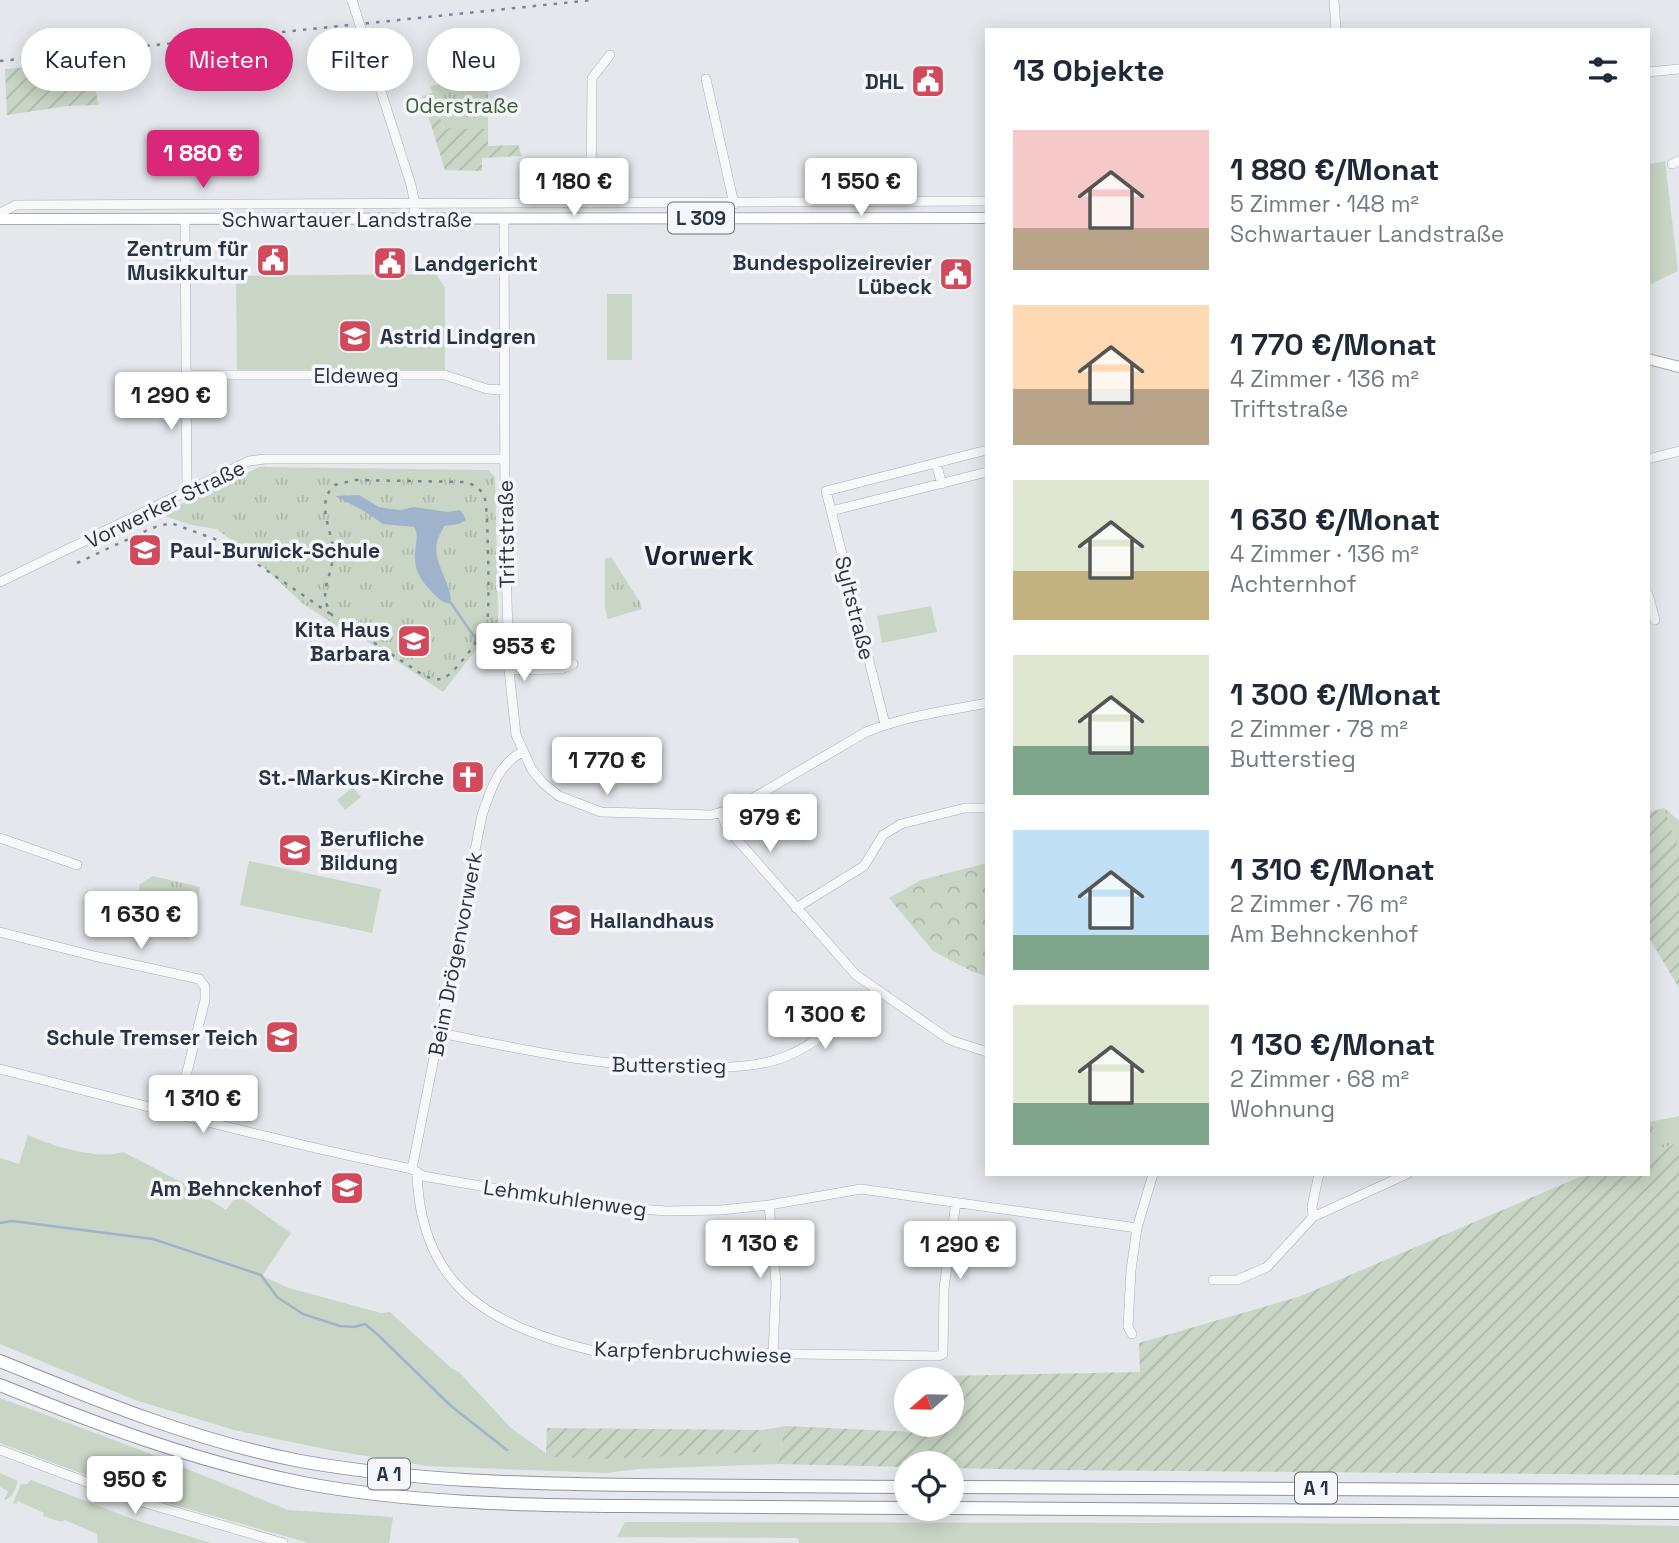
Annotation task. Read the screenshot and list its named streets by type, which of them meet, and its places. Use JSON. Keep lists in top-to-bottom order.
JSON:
{
  "streets": {
    "highway": ["A 1"],
    "main road": ["L 309", "Schwartauer Landstraße"],
    "street": [
      "Eldeweg",
      "Vorwerker Straße",
      "Triftstraße",
      "Syltstraße",
      "Beim Drögenvorwerk",
      "Butterstieg",
      "Lehmkuhlenweg",
      "Karpfenbruchwiese"
    ]
  },
  "crossings": [
    ["Schwartauer Landstraße", "Triftstraße"],
    ["Eldeweg", "Triftstraße"],
    ["Vorwerker Straße", "Triftstraße"],
    ["Triftstraße", "Syltstraße"],
    ["Triftstraße", "Beim Drögenvorwerk"],
    ["Beim Drögenvorwerk", "Butterstieg"],
    ["Beim Drögenvorwerk", "Lehmkuhlenweg"],
    ["Beim Drögenvorwerk", "Karpfenbruchwiese"],
    ["Lehmkuhlenweg", "Karpfenbruchwiese"]
  ],
  "districts": ["Vorwerk"],
  "parks": ["Oderstraße"],
  "places": {
    "public building": [
      "DHL",
      "Zentrum für Musikkultur",
      "Landgericht",
      "Bundespolizeirevier Lübeck"
    ],
    "school or university": [
      "Astrid Lindgren",
      "Paul-Burwick-Schule",
      "Kita Haus Barbara",
      "Berufliche Bildung",
      "Hallandhaus",
      "Schule Tremser Teich",
      "Am Behnckenhof"
    ],
    "church": ["St.-Markus-Kirche"]
  },
  "north": "left",
  "page": {
    "chip": [
      "Kaufen",
      "Mieten",
      "Filter",
      "Neu"
    ],
    "heading": "13 Objekte",
    "list": [
      {
        "name": "1 880 €/Monat",
        "note": "5 Zimmer · 148 m² · Schwartauer Landstraße"
      },
      {
        "name": "1 770 €/Monat",
        "note": "4 Zimmer · 136 m² · Triftstraße"
      },
      {
        "name": "1 630 €/Monat",
        "note": "4 Zimmer · 136 m² · Achternhof"
      },
      {
        "name": "1 300 €/Monat",
        "note": "2 Zimmer · 78 m² · Butterstieg"
      },
      {
        "name": "1 310 €/Monat",
        "note": "2 Zimmer · 76 m² · Am Behnckenhof"
      },
      {
        "name": "1 130 €/Monat",
        "note": "2 Zimmer · 68 m² · Wohnung"
      }
    ],
    "price": [
      "1 880 €",
      "1 180 €",
      "1 550 €",
      "1 290 €",
      "953 €",
      "1 770 €",
      "979 €",
      "1 630 €",
      "1 300 €",
      "1 310 €",
      "1 130 €",
      "1 290 €",
      "950 €"
    ]
  }
}
